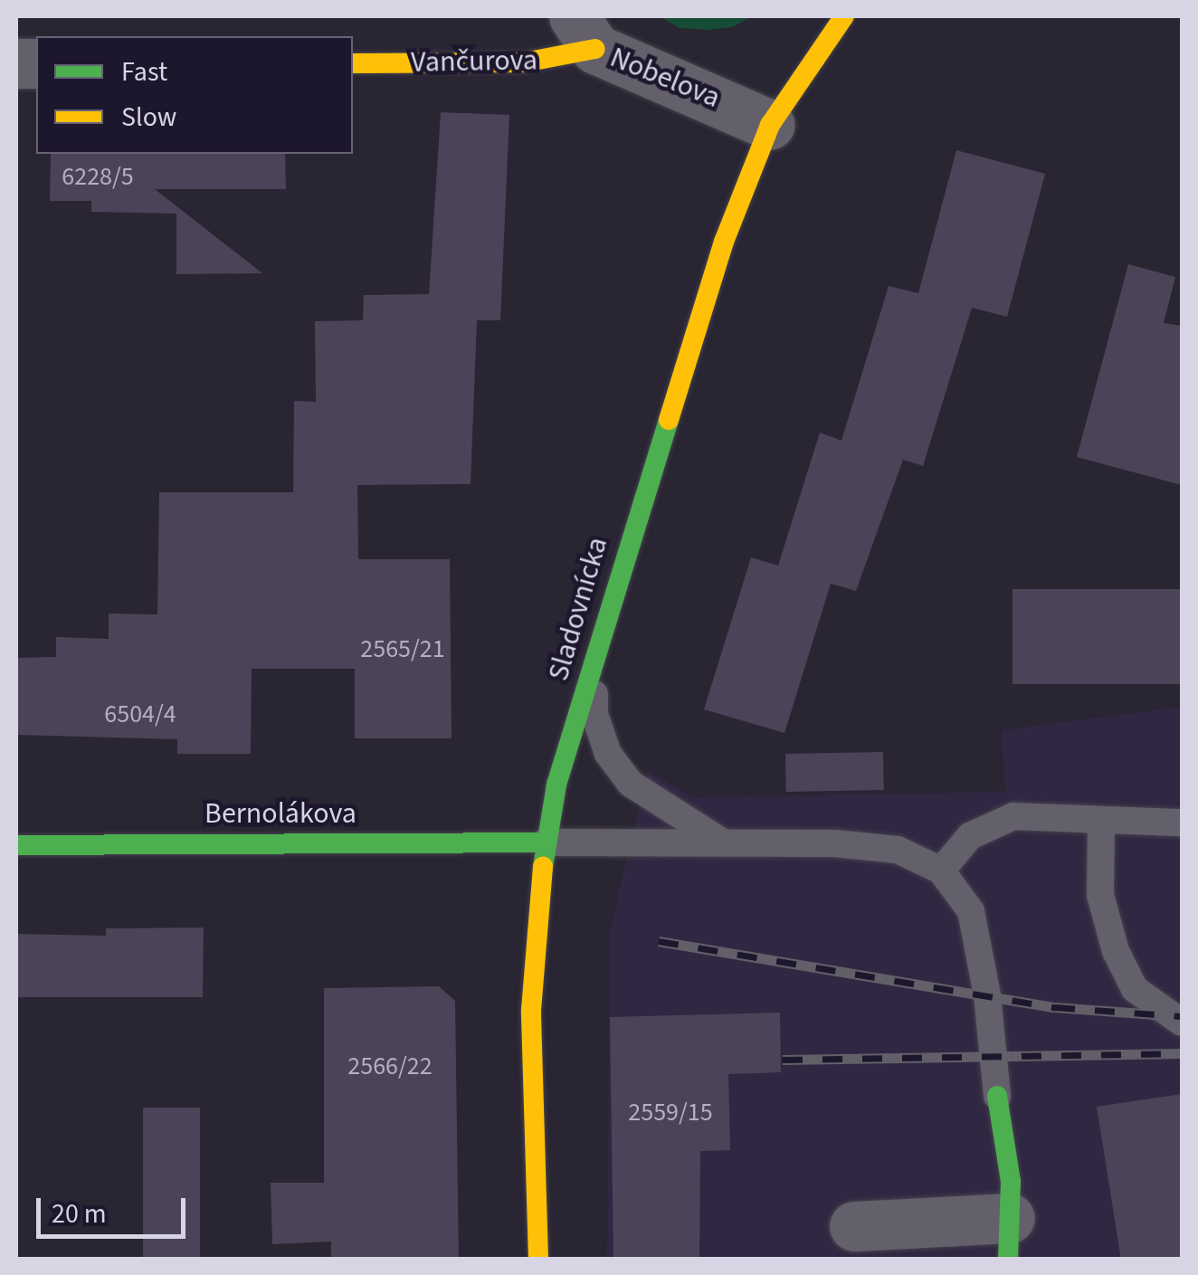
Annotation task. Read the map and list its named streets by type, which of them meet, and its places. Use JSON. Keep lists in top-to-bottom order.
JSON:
{
  "streets": {
    "street": [
      "Vančurova",
      "Nobelova",
      "Sladovnícka",
      "Bernolákova"
    ]
  },
  "crossings": [
    ["Vančurova", "Nobelova"],
    ["Nobelova", "Sladovnícka"],
    ["Sladovnícka", "Bernolákova"]
  ],
  "house_numbers": [
    "6228/5",
    "2565/21",
    "6504/4",
    "2566/22",
    "2559/15"
  ],
  "legend": ["Fast", "Slow"],
  "scale_bar": "20 m"
}
